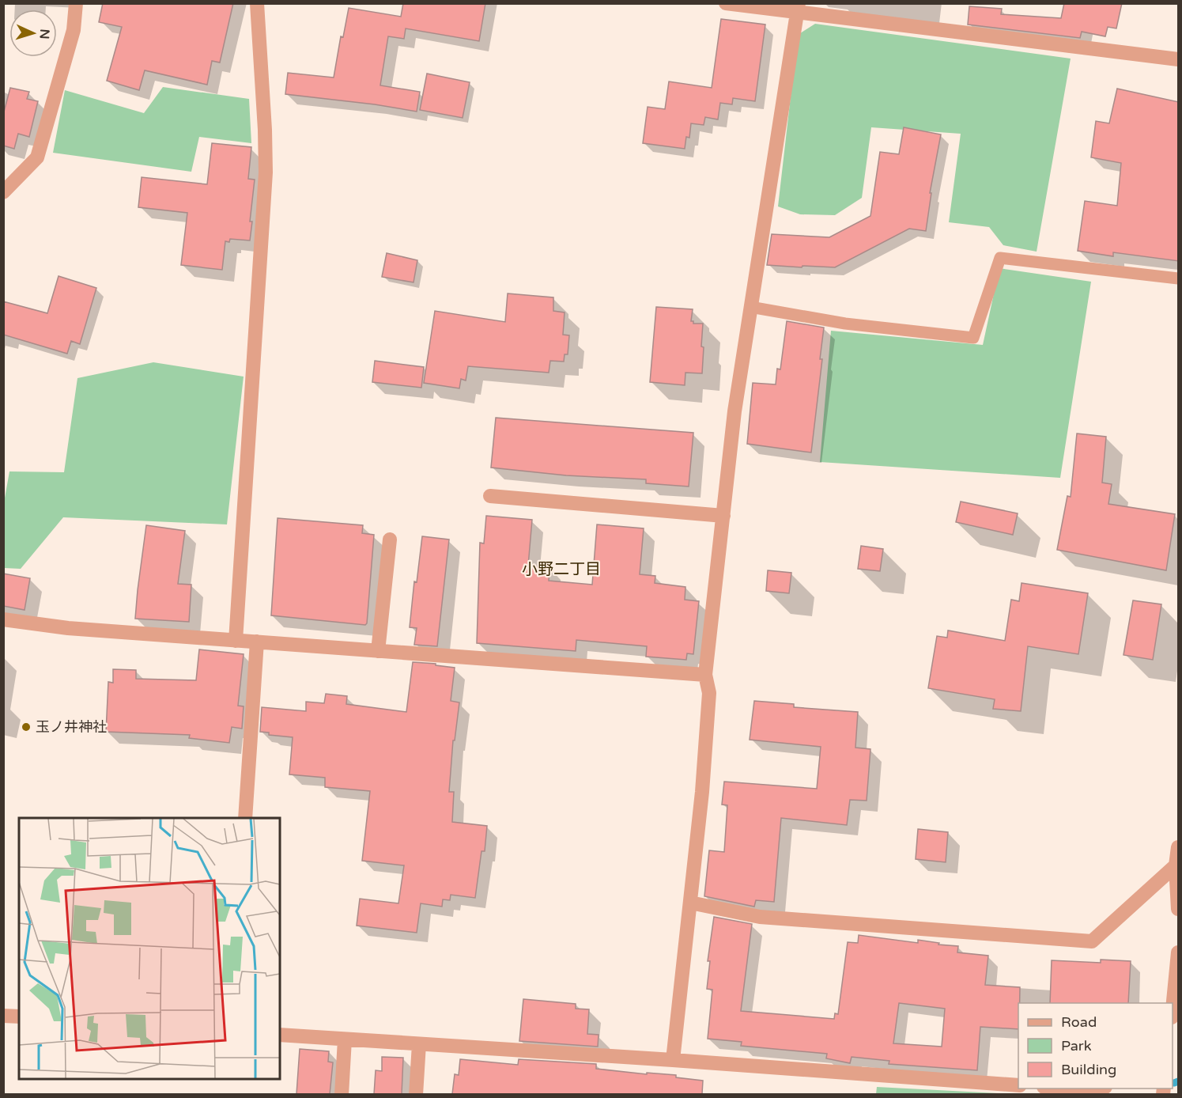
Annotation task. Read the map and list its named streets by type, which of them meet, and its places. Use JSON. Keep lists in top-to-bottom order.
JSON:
{
  "districts": ["小野二丁目"],
  "places": ["玉ノ井神社"],
  "legend": ["Road", "Park", "Building"],
  "north": "right"
}
